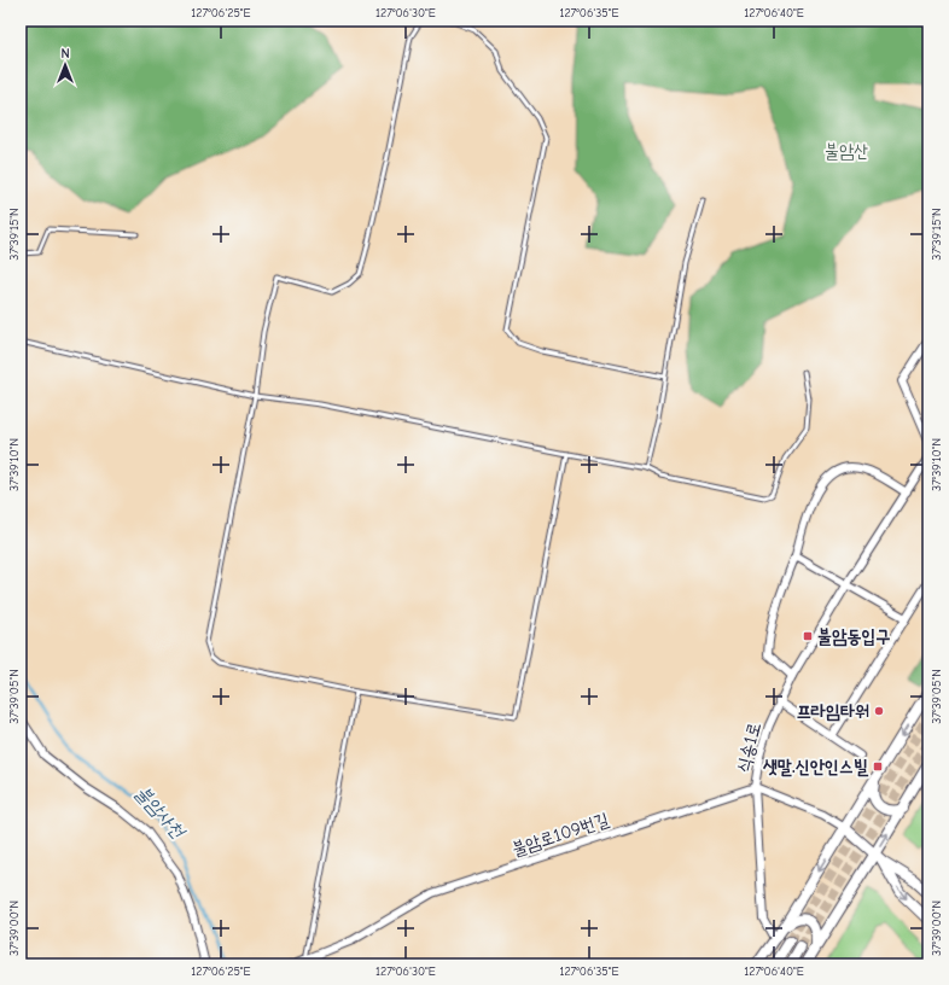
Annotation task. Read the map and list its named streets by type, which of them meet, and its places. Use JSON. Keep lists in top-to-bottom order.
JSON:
{
  "streets": {
    "street": ["식송1로", "불암로109번길"]
  },
  "crossings": [
    ["식송1로", "불암로109번길"]
  ],
  "water": ["불암사천"],
  "parks": ["불암산"],
  "places": {
    "transit": ["불암동입구", "샛말.신안인스빌"],
    "other": ["프라임타워"]
  },
  "north": "top",
  "coordinates": [
    "127°06'25\"E",
    "127°06'30\"E",
    "127°06'35\"E",
    "127°06'40\"E",
    "37°39'15\"N",
    "37°39'10\"N",
    "37°39'05\"N",
    "37°39'00\"N"
  ]
}
